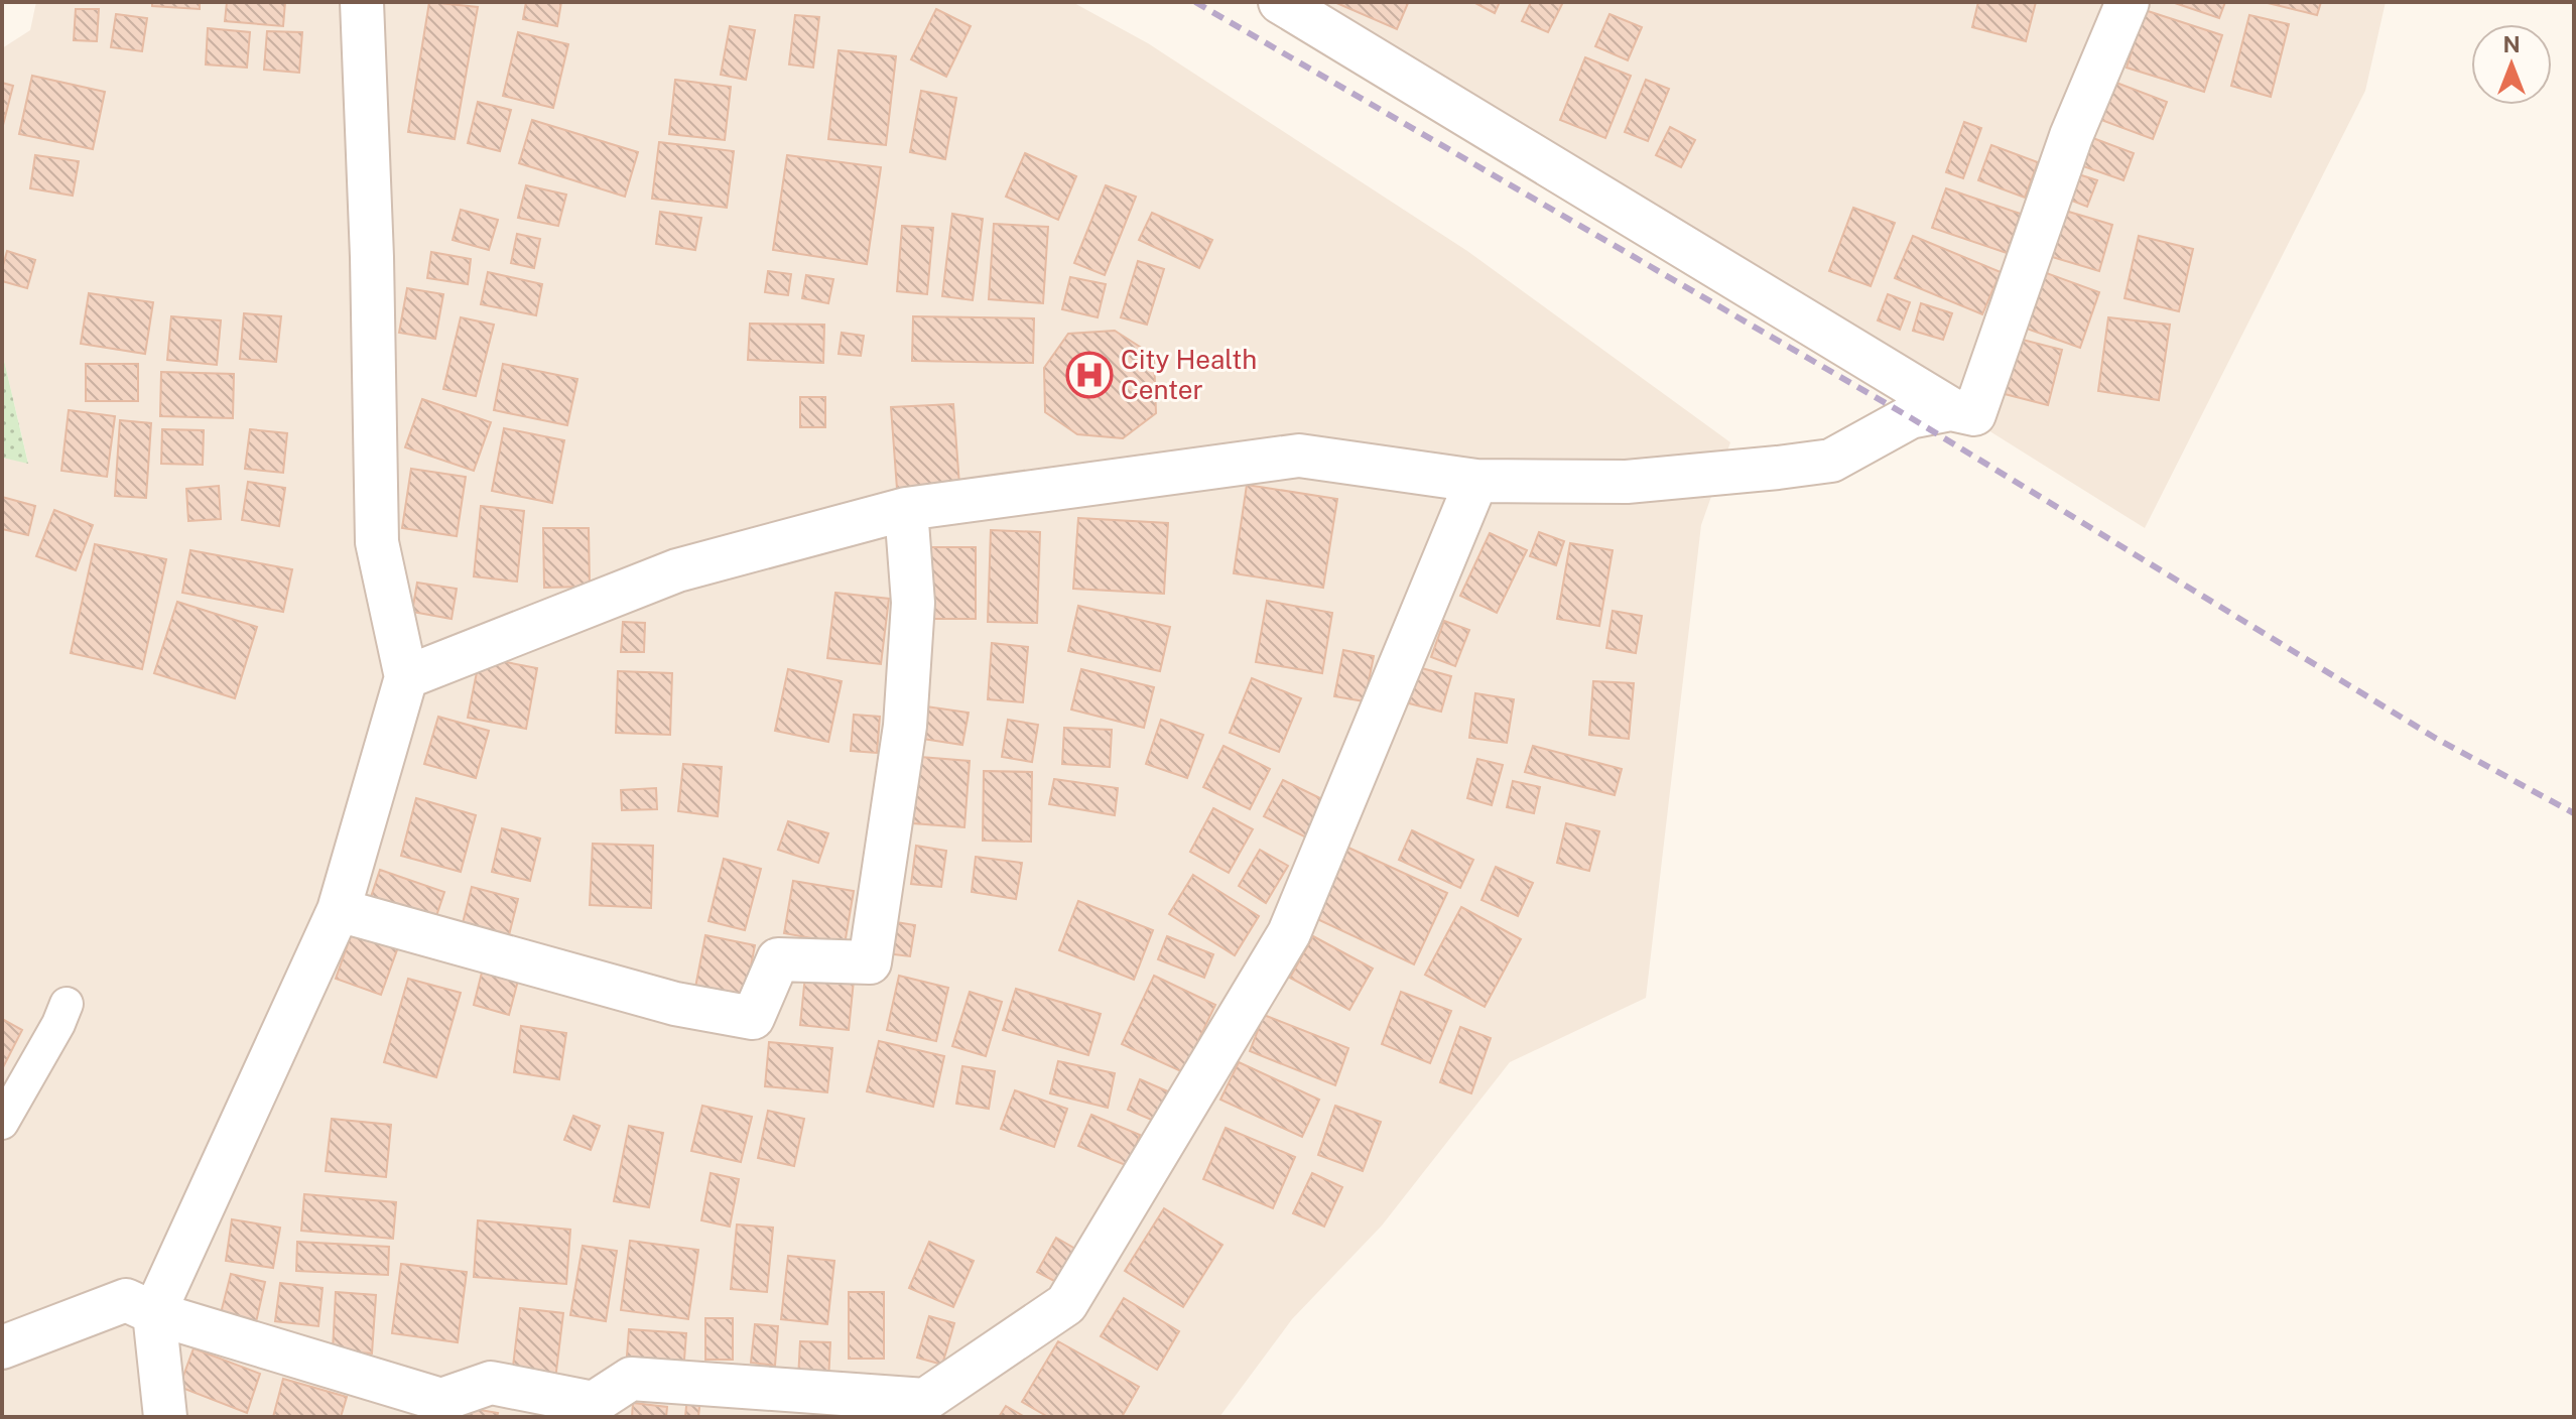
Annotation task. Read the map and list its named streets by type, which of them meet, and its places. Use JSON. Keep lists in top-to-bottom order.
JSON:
{
  "places": {
    "hospital": ["City Health Center"]
  },
  "north": "top"
}
